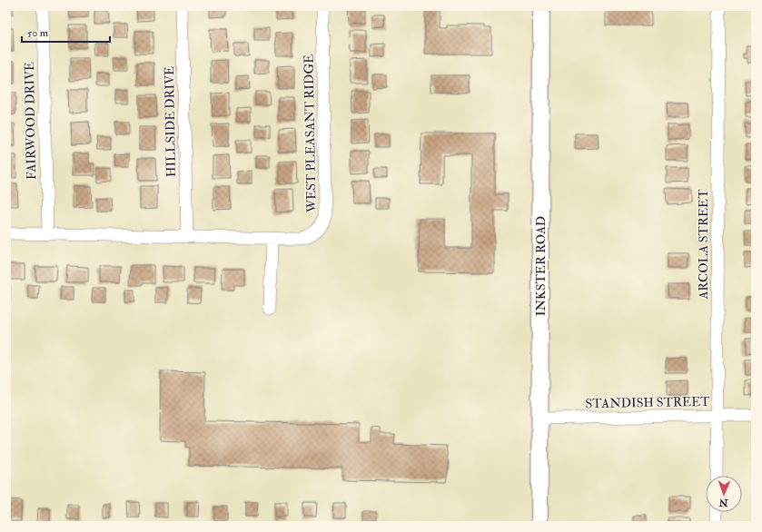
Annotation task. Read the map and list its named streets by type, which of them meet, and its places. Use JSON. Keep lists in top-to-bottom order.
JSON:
{
  "streets": {
    "main road": ["INKSTER ROAD"],
    "street": [
      "FAIRWOOD DRIVE",
      "HILLSIDE DRIVE",
      "WEST PLEASANT RIDGE",
      "ARCOLA STREET",
      "STANDISH STREET"
    ]
  },
  "crossings": [
    ["FAIRWOOD DRIVE", "WEST PLEASANT RIDGE"],
    ["HILLSIDE DRIVE", "WEST PLEASANT RIDGE"],
    ["ARCOLA STREET", "STANDISH STREET"],
    ["INKSTER ROAD", "STANDISH STREET"]
  ],
  "scale_bar": "50 m",
  "north": "bottom"
}
